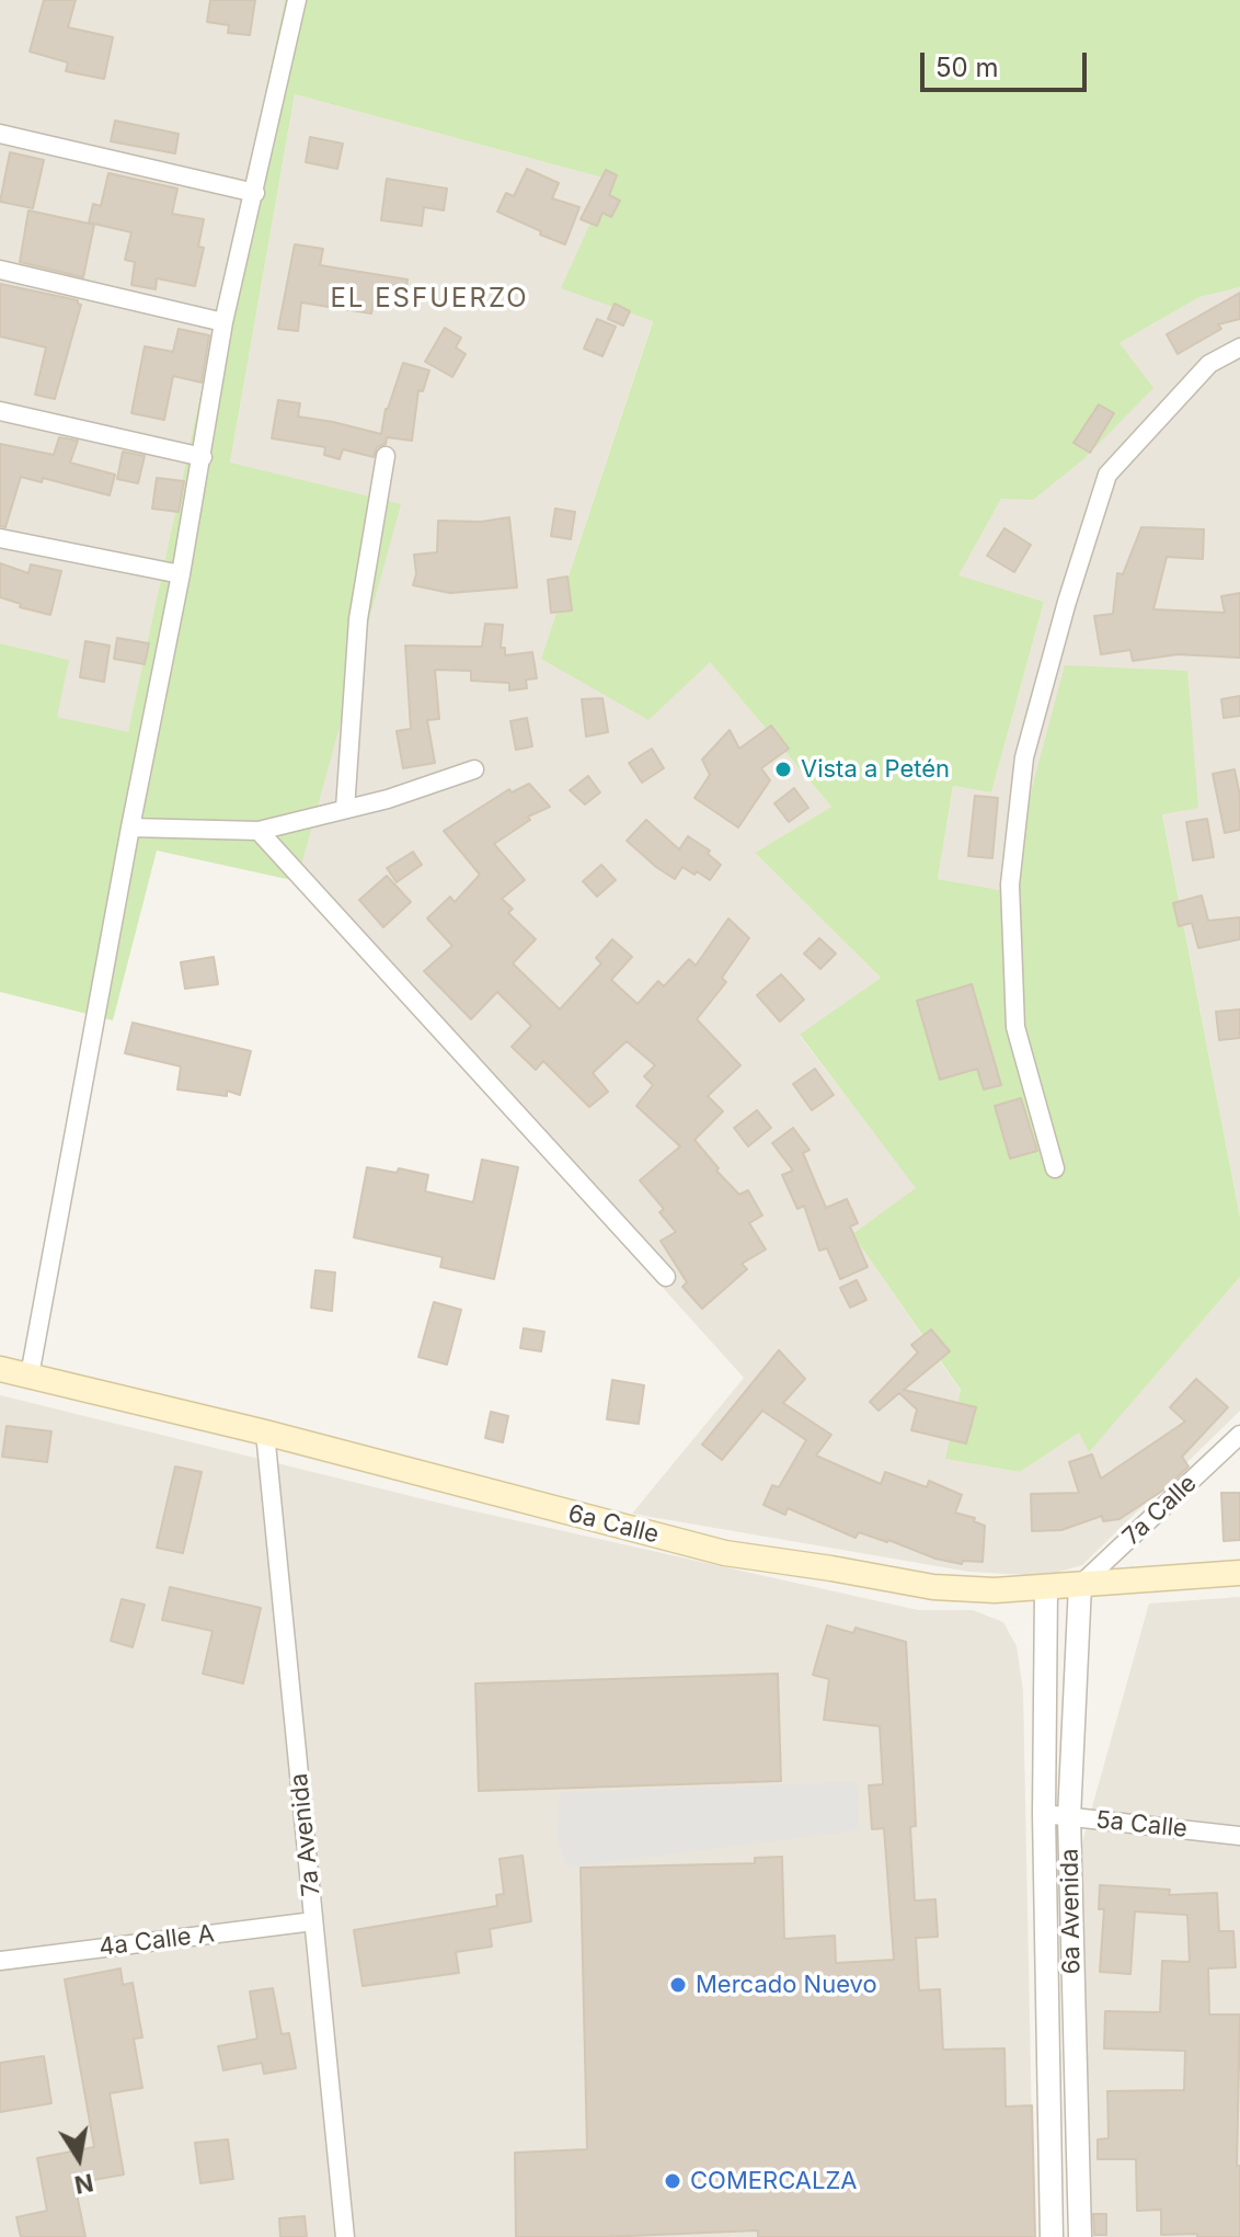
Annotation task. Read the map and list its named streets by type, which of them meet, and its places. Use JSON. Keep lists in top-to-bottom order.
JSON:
{
  "streets": {
    "main road": ["6a Calle"],
    "street": [
      "7a Calle",
      "5a Calle",
      "7a Avenida",
      "6a Avenida",
      "4a Calle A"
    ]
  },
  "crossings": [
    ["7a Calle", "6a Calle"],
    ["7a Calle", "6a Avenida"],
    ["6a Calle", "7a Avenida"],
    ["6a Calle", "6a Avenida"],
    ["5a Calle", "6a Avenida"],
    ["7a Avenida", "4a Calle A"]
  ],
  "districts": ["EL ESFUERZO"],
  "places": ["Vista a Petén", "Mercado Nuevo", "COMERCALZA"],
  "scale_bar": "50 m",
  "north": "bottom"
}
